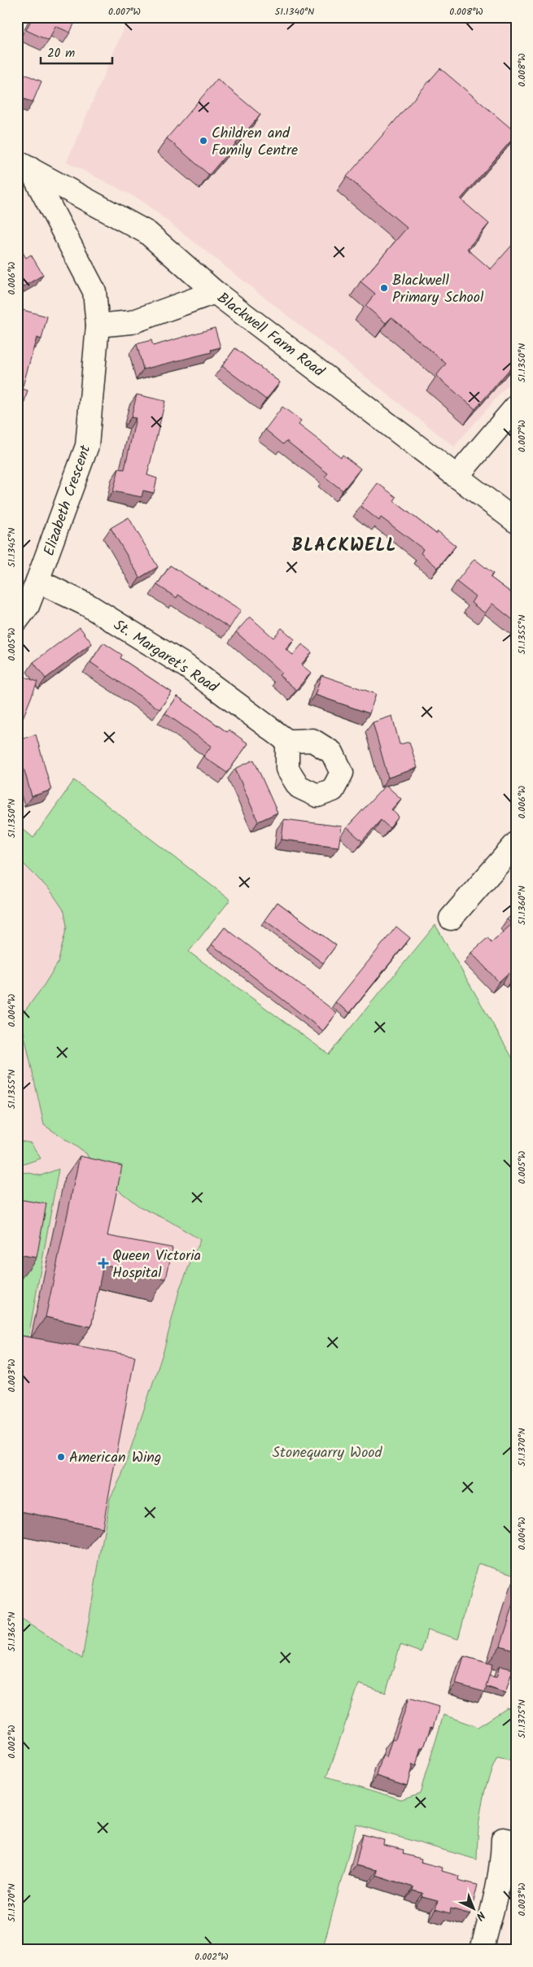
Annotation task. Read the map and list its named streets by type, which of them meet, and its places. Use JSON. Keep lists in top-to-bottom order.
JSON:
{
  "streets": {
    "street": ["Blackwell Farm Road", "Elizabeth Crescent", "St. Margaret's Road"]
  },
  "crossings": [
    ["Blackwell Farm Road", "Elizabeth Crescent"],
    ["Elizabeth Crescent", "St. Margaret's Road"]
  ],
  "districts": ["BLACKWELL"],
  "parks": ["Stonequarry Wood"],
  "places": {
    "other": ["Children and Family Centre", "Blackwell Primary School", "American Wing"],
    "health": ["Queen Victoria Hospital"]
  },
  "scale_bar": "20 m",
  "north": "bottom right",
  "coordinates": [
    "0.007°W",
    "51.1340°N",
    "0.008°W",
    "0.006°W",
    "51.1350°N",
    "51.1345°N",
    "51.1355°N",
    "0.005°W",
    "51.1360°N",
    "0.004°W",
    "0.003°W",
    "51.1370°N",
    "51.1365°N",
    "51.1375°N",
    "0.002°W"
  ]
}
